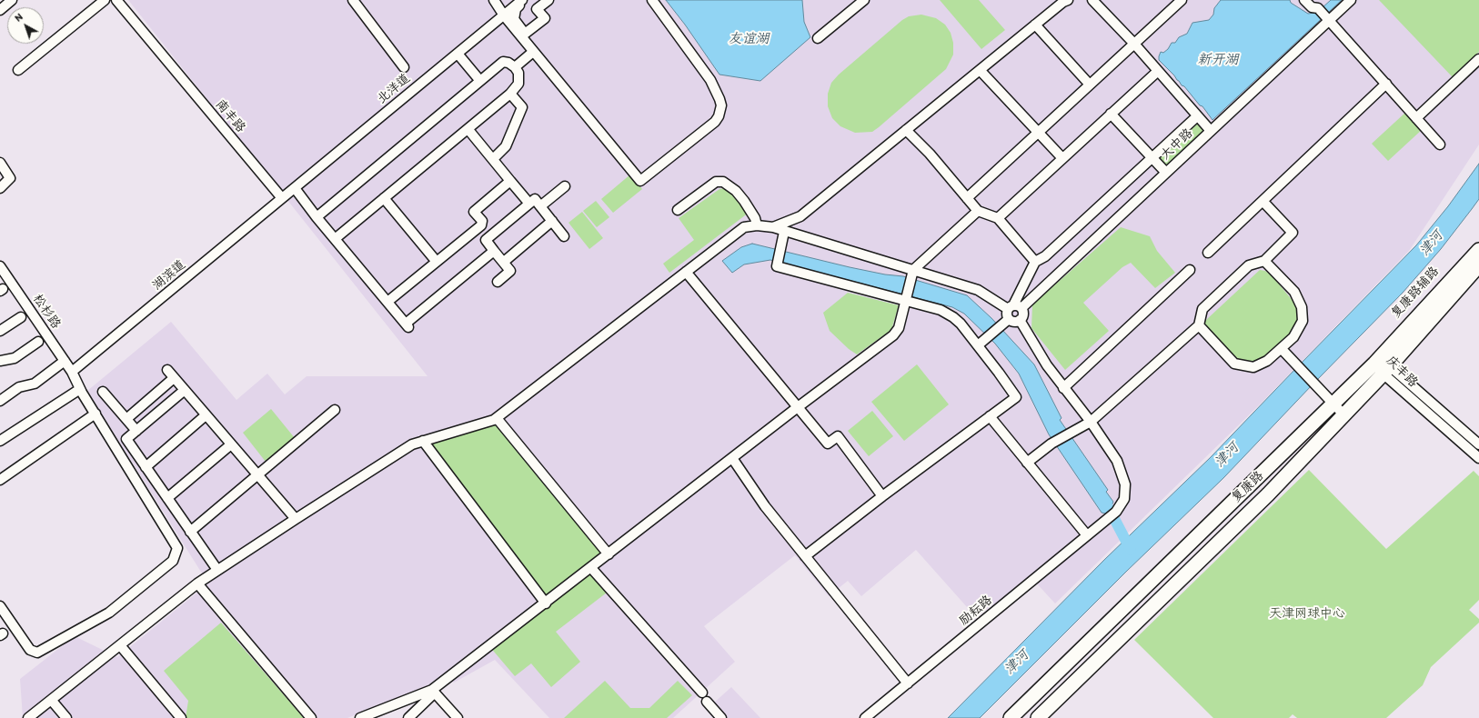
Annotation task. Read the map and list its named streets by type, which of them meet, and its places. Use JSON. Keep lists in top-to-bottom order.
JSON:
{
  "streets": {
    "highway": ["复康路"],
    "street": [
      "北洋道",
      "南丰路",
      "大中路",
      "湖滨道",
      "复康路辅路",
      "松杉路",
      "庆丰路",
      "励耘路"
    ]
  },
  "crossings": [
    ["北洋道", "南丰路"],
    ["北洋道", "湖滨道"],
    ["南丰路", "湖滨道"],
    ["湖滨道", "松杉路"],
    ["复康路辅路", "庆丰路"],
    ["复康路辅路", "复康路"],
    ["庆丰路", "复康路"]
  ],
  "water": ["友谊湖", "新开湖", "津河"],
  "parks": ["天津网球中心"],
  "north": "top left"
}
